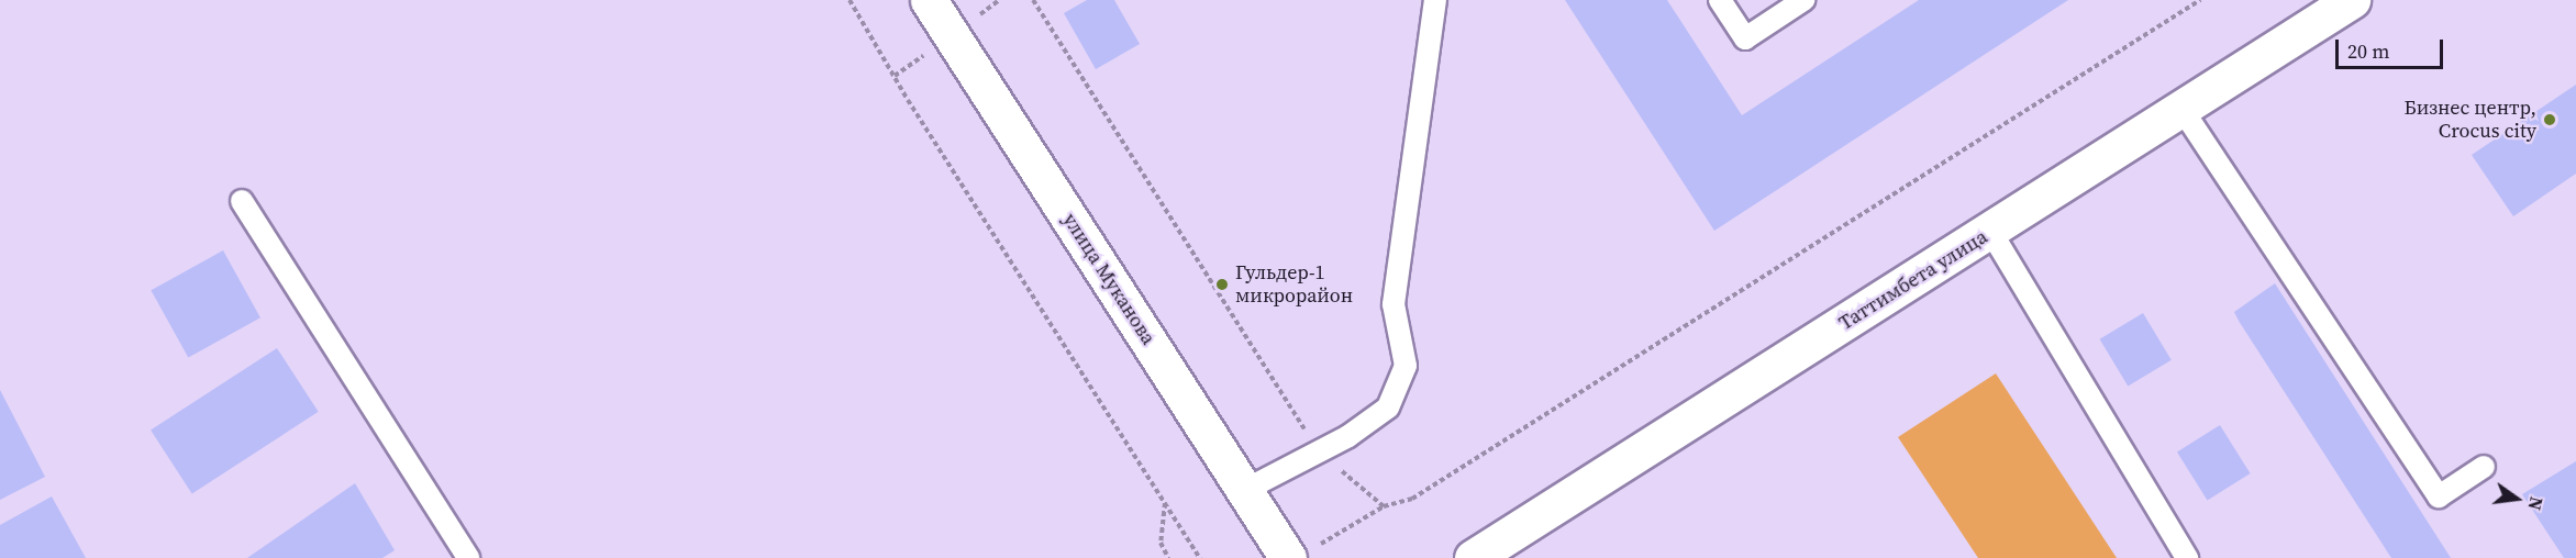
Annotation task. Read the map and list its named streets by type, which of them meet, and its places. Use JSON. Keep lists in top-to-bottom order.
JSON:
{
  "streets": {
    "main road": ["улица Муканова", "Таттимбета улица"]
  },
  "places": ["Бизнес центр, Crocus city", "Гульдер-1 микрорайон"],
  "scale_bar": "20 m",
  "north": "right"
}
